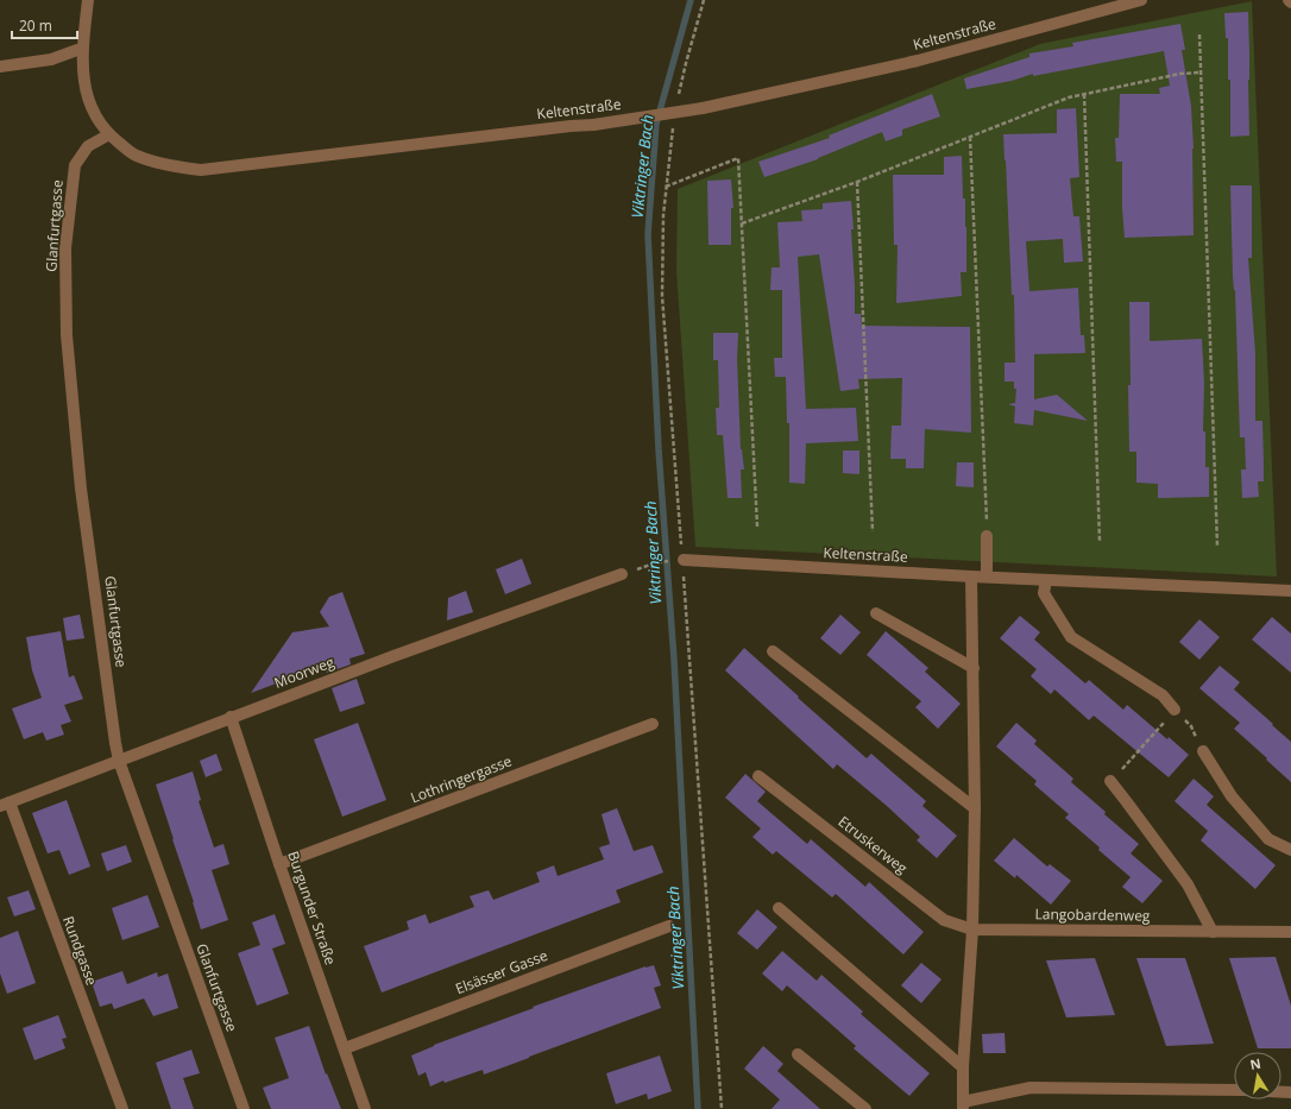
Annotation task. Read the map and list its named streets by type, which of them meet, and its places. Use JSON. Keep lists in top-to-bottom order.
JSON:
{
  "streets": {
    "street": [
      "Keltenstraße",
      "Glanfurtgasse",
      "Moorweg",
      "Lothringergasse",
      "Etruskerweg",
      "Burgunder Straße",
      "Langobardenweg",
      "Rundgasse",
      "Elsässer Gasse"
    ]
  },
  "crossings": [
    ["Keltenstraße", "Glanfurtgasse"],
    ["Glanfurtgasse", "Moorweg"],
    ["Moorweg", "Burgunder Straße"],
    ["Moorweg", "Rundgasse"],
    ["Lothringergasse", "Burgunder Straße"],
    ["Etruskerweg", "Langobardenweg"],
    ["Burgunder Straße", "Elsässer Gasse"]
  ],
  "water": ["Viktringer Bach"],
  "scale_bar": "20 m",
  "north": "top"
}
